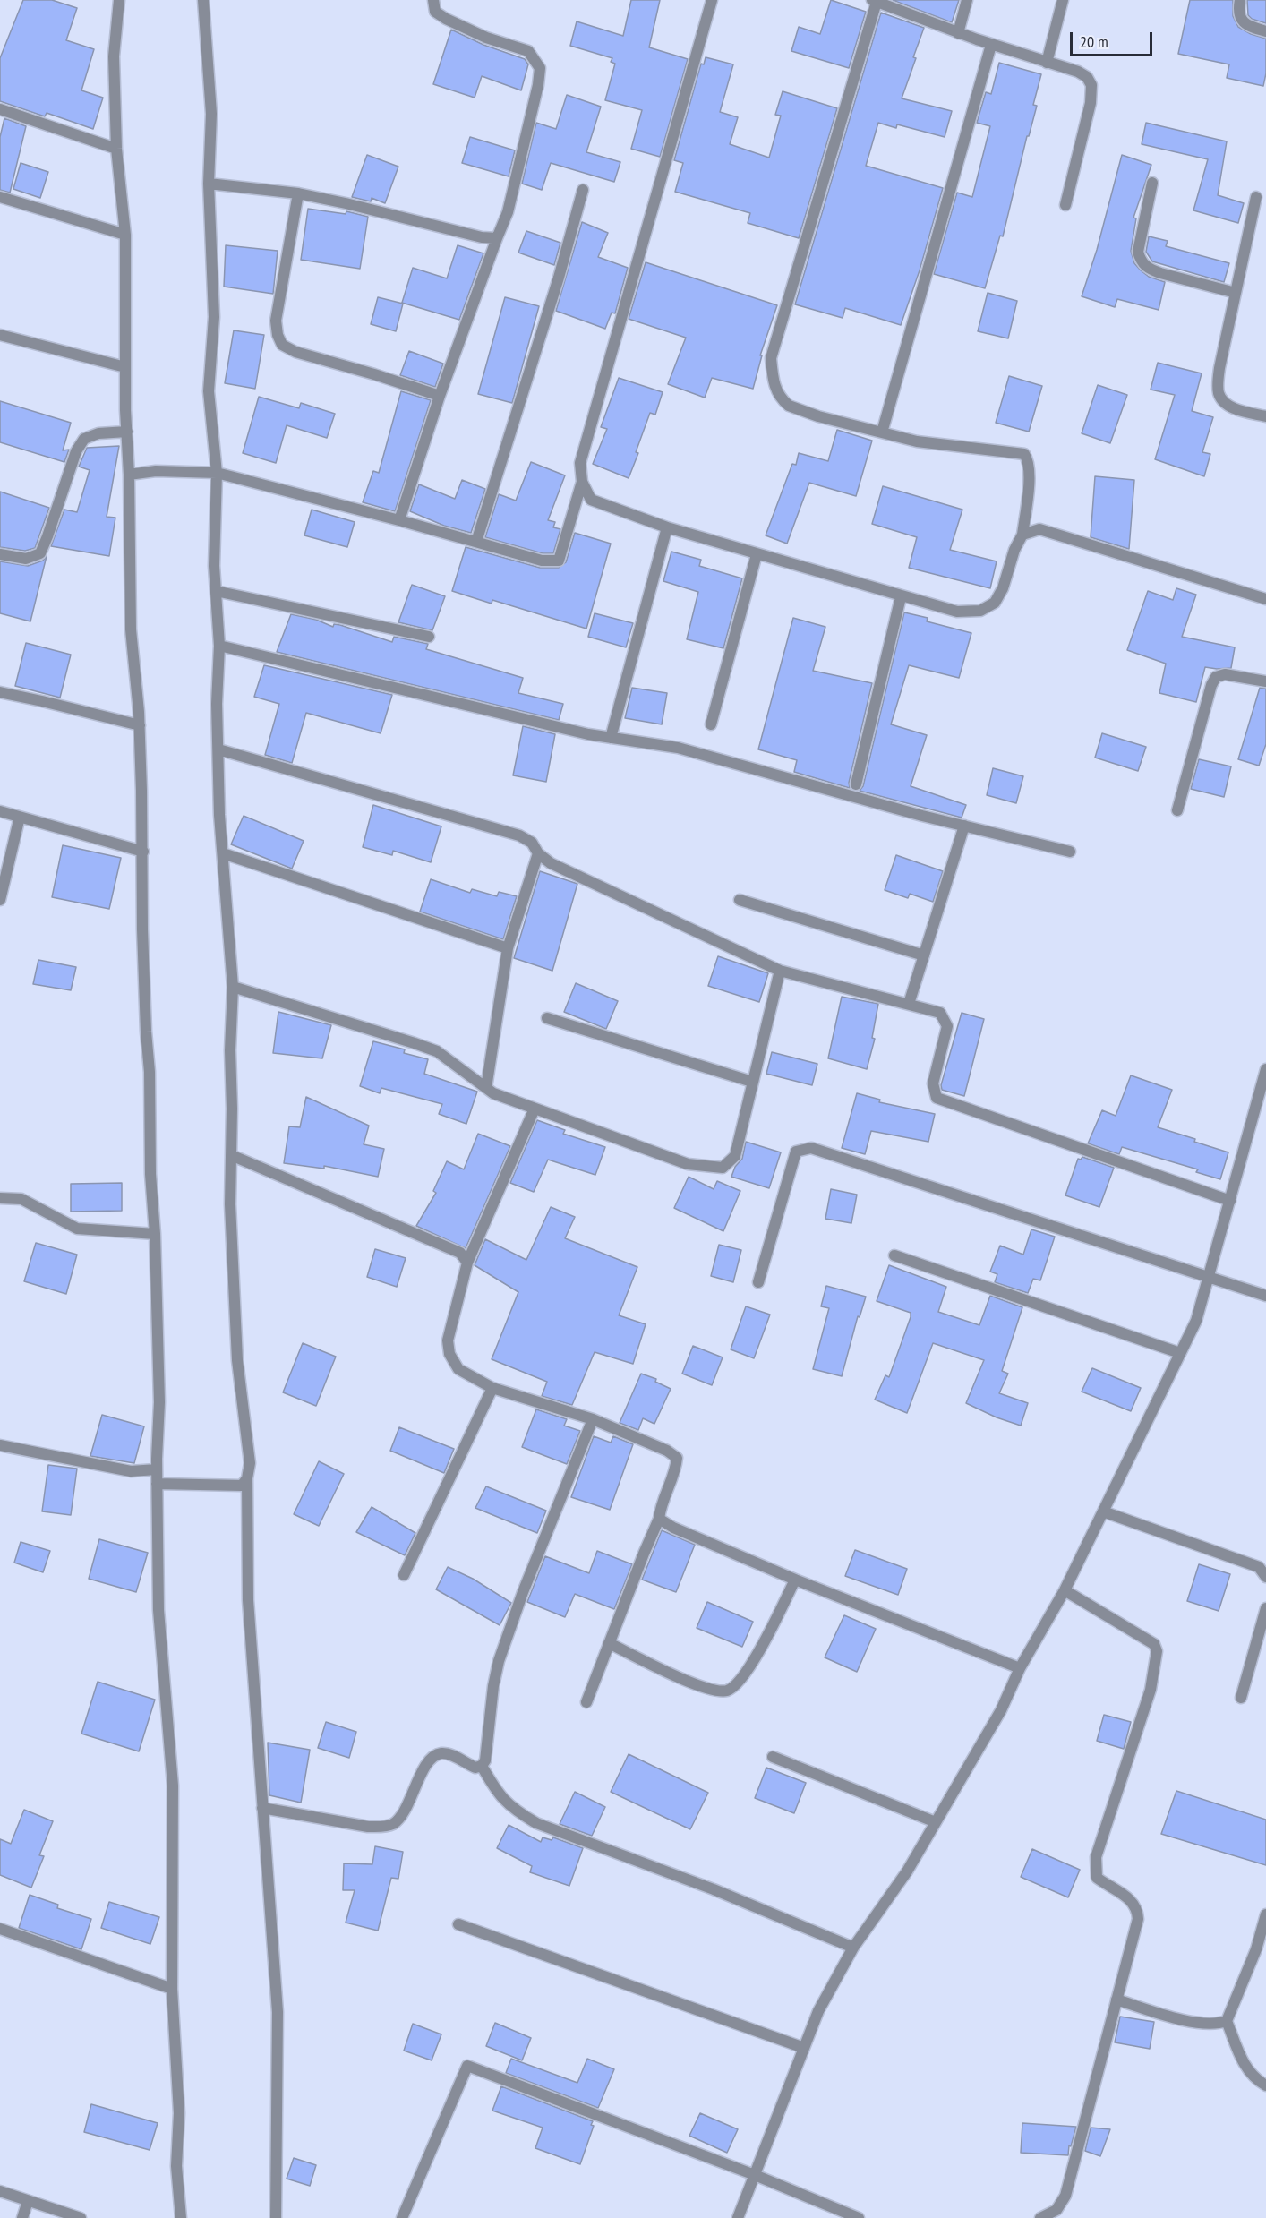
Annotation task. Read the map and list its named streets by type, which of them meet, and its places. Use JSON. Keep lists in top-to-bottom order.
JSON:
{
  "scale_bar": "20 m"
}
